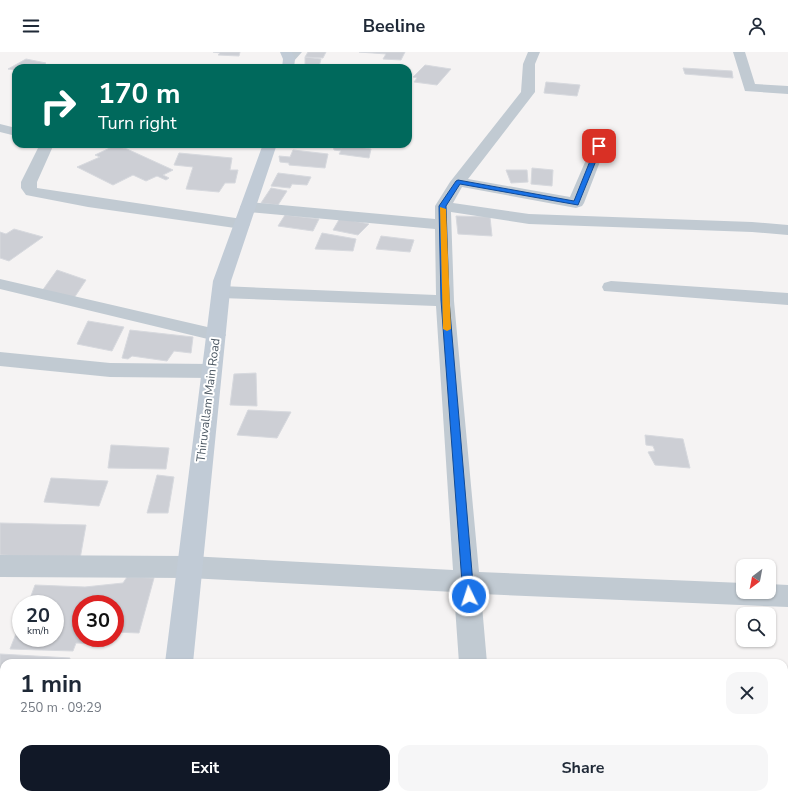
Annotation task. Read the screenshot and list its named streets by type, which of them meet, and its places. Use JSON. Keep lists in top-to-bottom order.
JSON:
{
  "streets": {
    "main road": ["Thiruvallam Main Road"]
  },
  "north": "bottom left",
  "page": {
    "header": "Beeline",
    "turn": ["170 m", "Turn right"],
    "speed": "20 km/h",
    "limit": "30",
    "heading": ["1 min", "250 m · 09:29"],
    "buttons": ["Exit", "Share"]
  }
}
